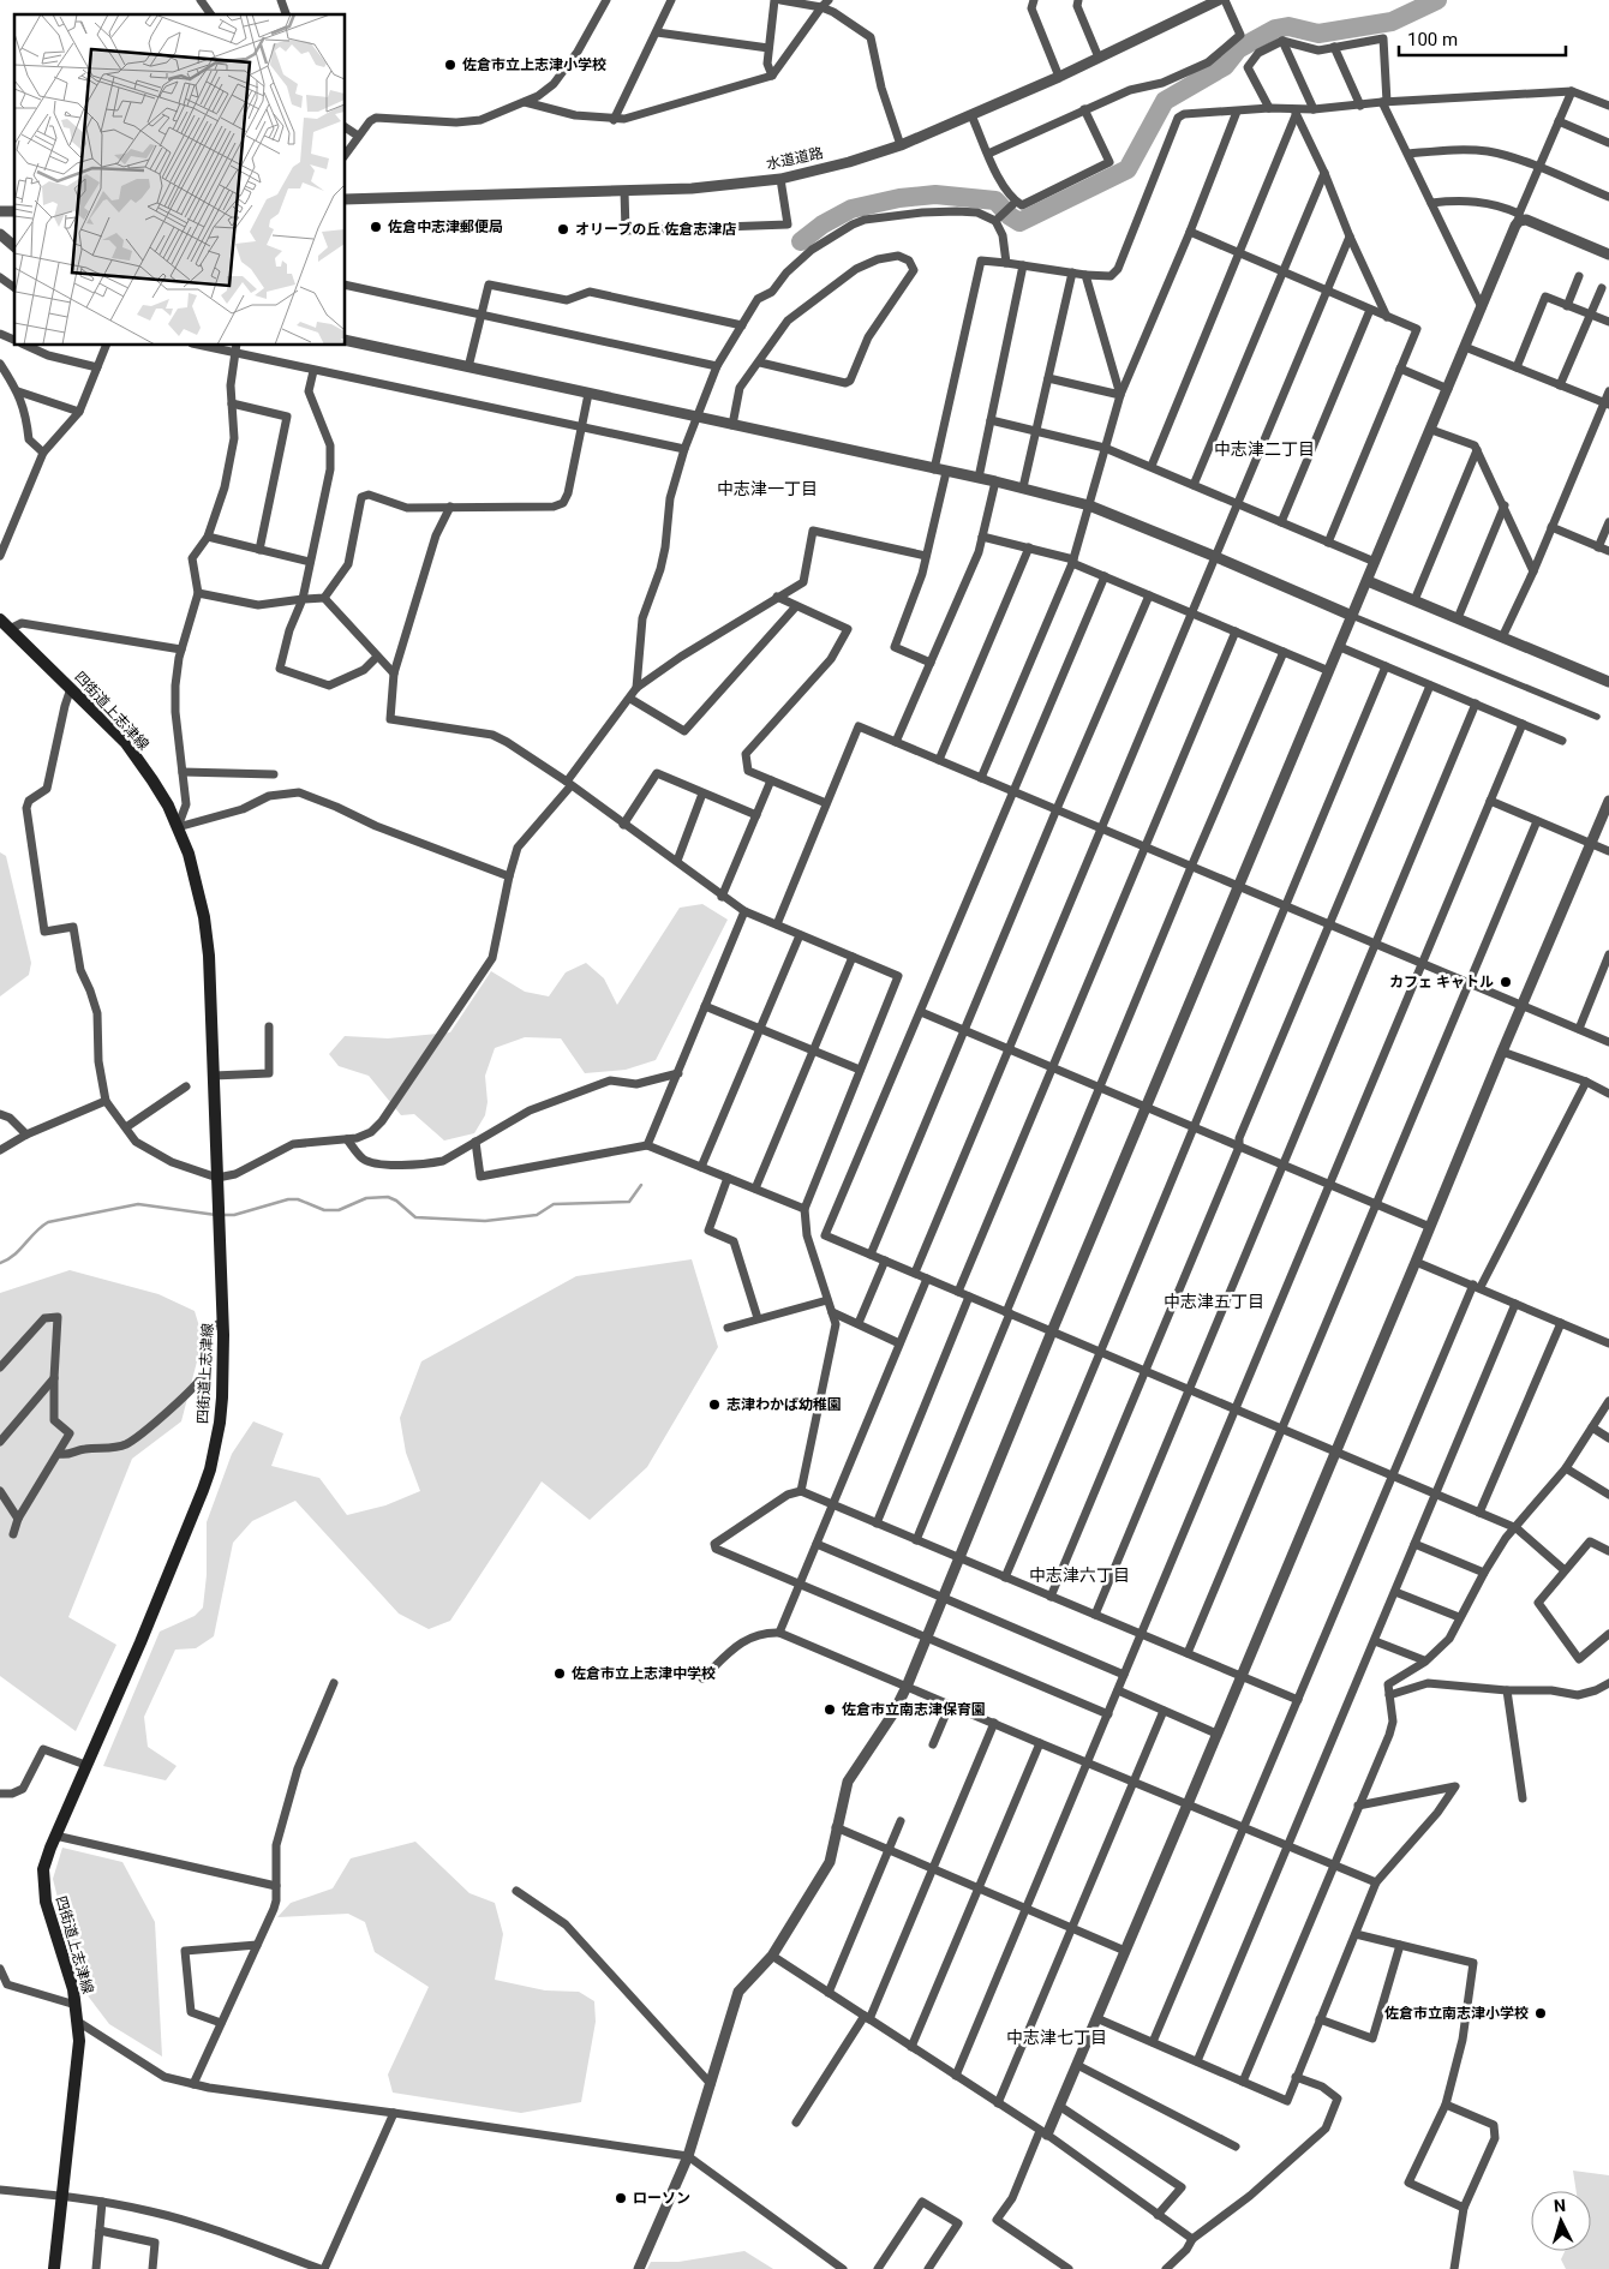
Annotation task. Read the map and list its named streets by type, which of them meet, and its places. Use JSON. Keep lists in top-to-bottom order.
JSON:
{
  "streets": {
    "main road": ["四街道上志津線"],
    "street": ["水道道路"]
  },
  "districts": [
    "中志津二丁目",
    "中志津一丁目",
    "中志津五丁目",
    "中志津六丁目",
    "中志津七丁目"
  ],
  "places": [
    "佐倉市立上志津小学校",
    "佐倉中志津郵便局",
    "オリーブの丘 佐倉志津店",
    "カフェ キャトル",
    "志津わかば幼稚園",
    "佐倉市立上志津中学校",
    "佐倉市立南志津保育園",
    "佐倉市立南志津小学校",
    "ローソン"
  ],
  "scale_bar": "100 m",
  "north": "top"
}
